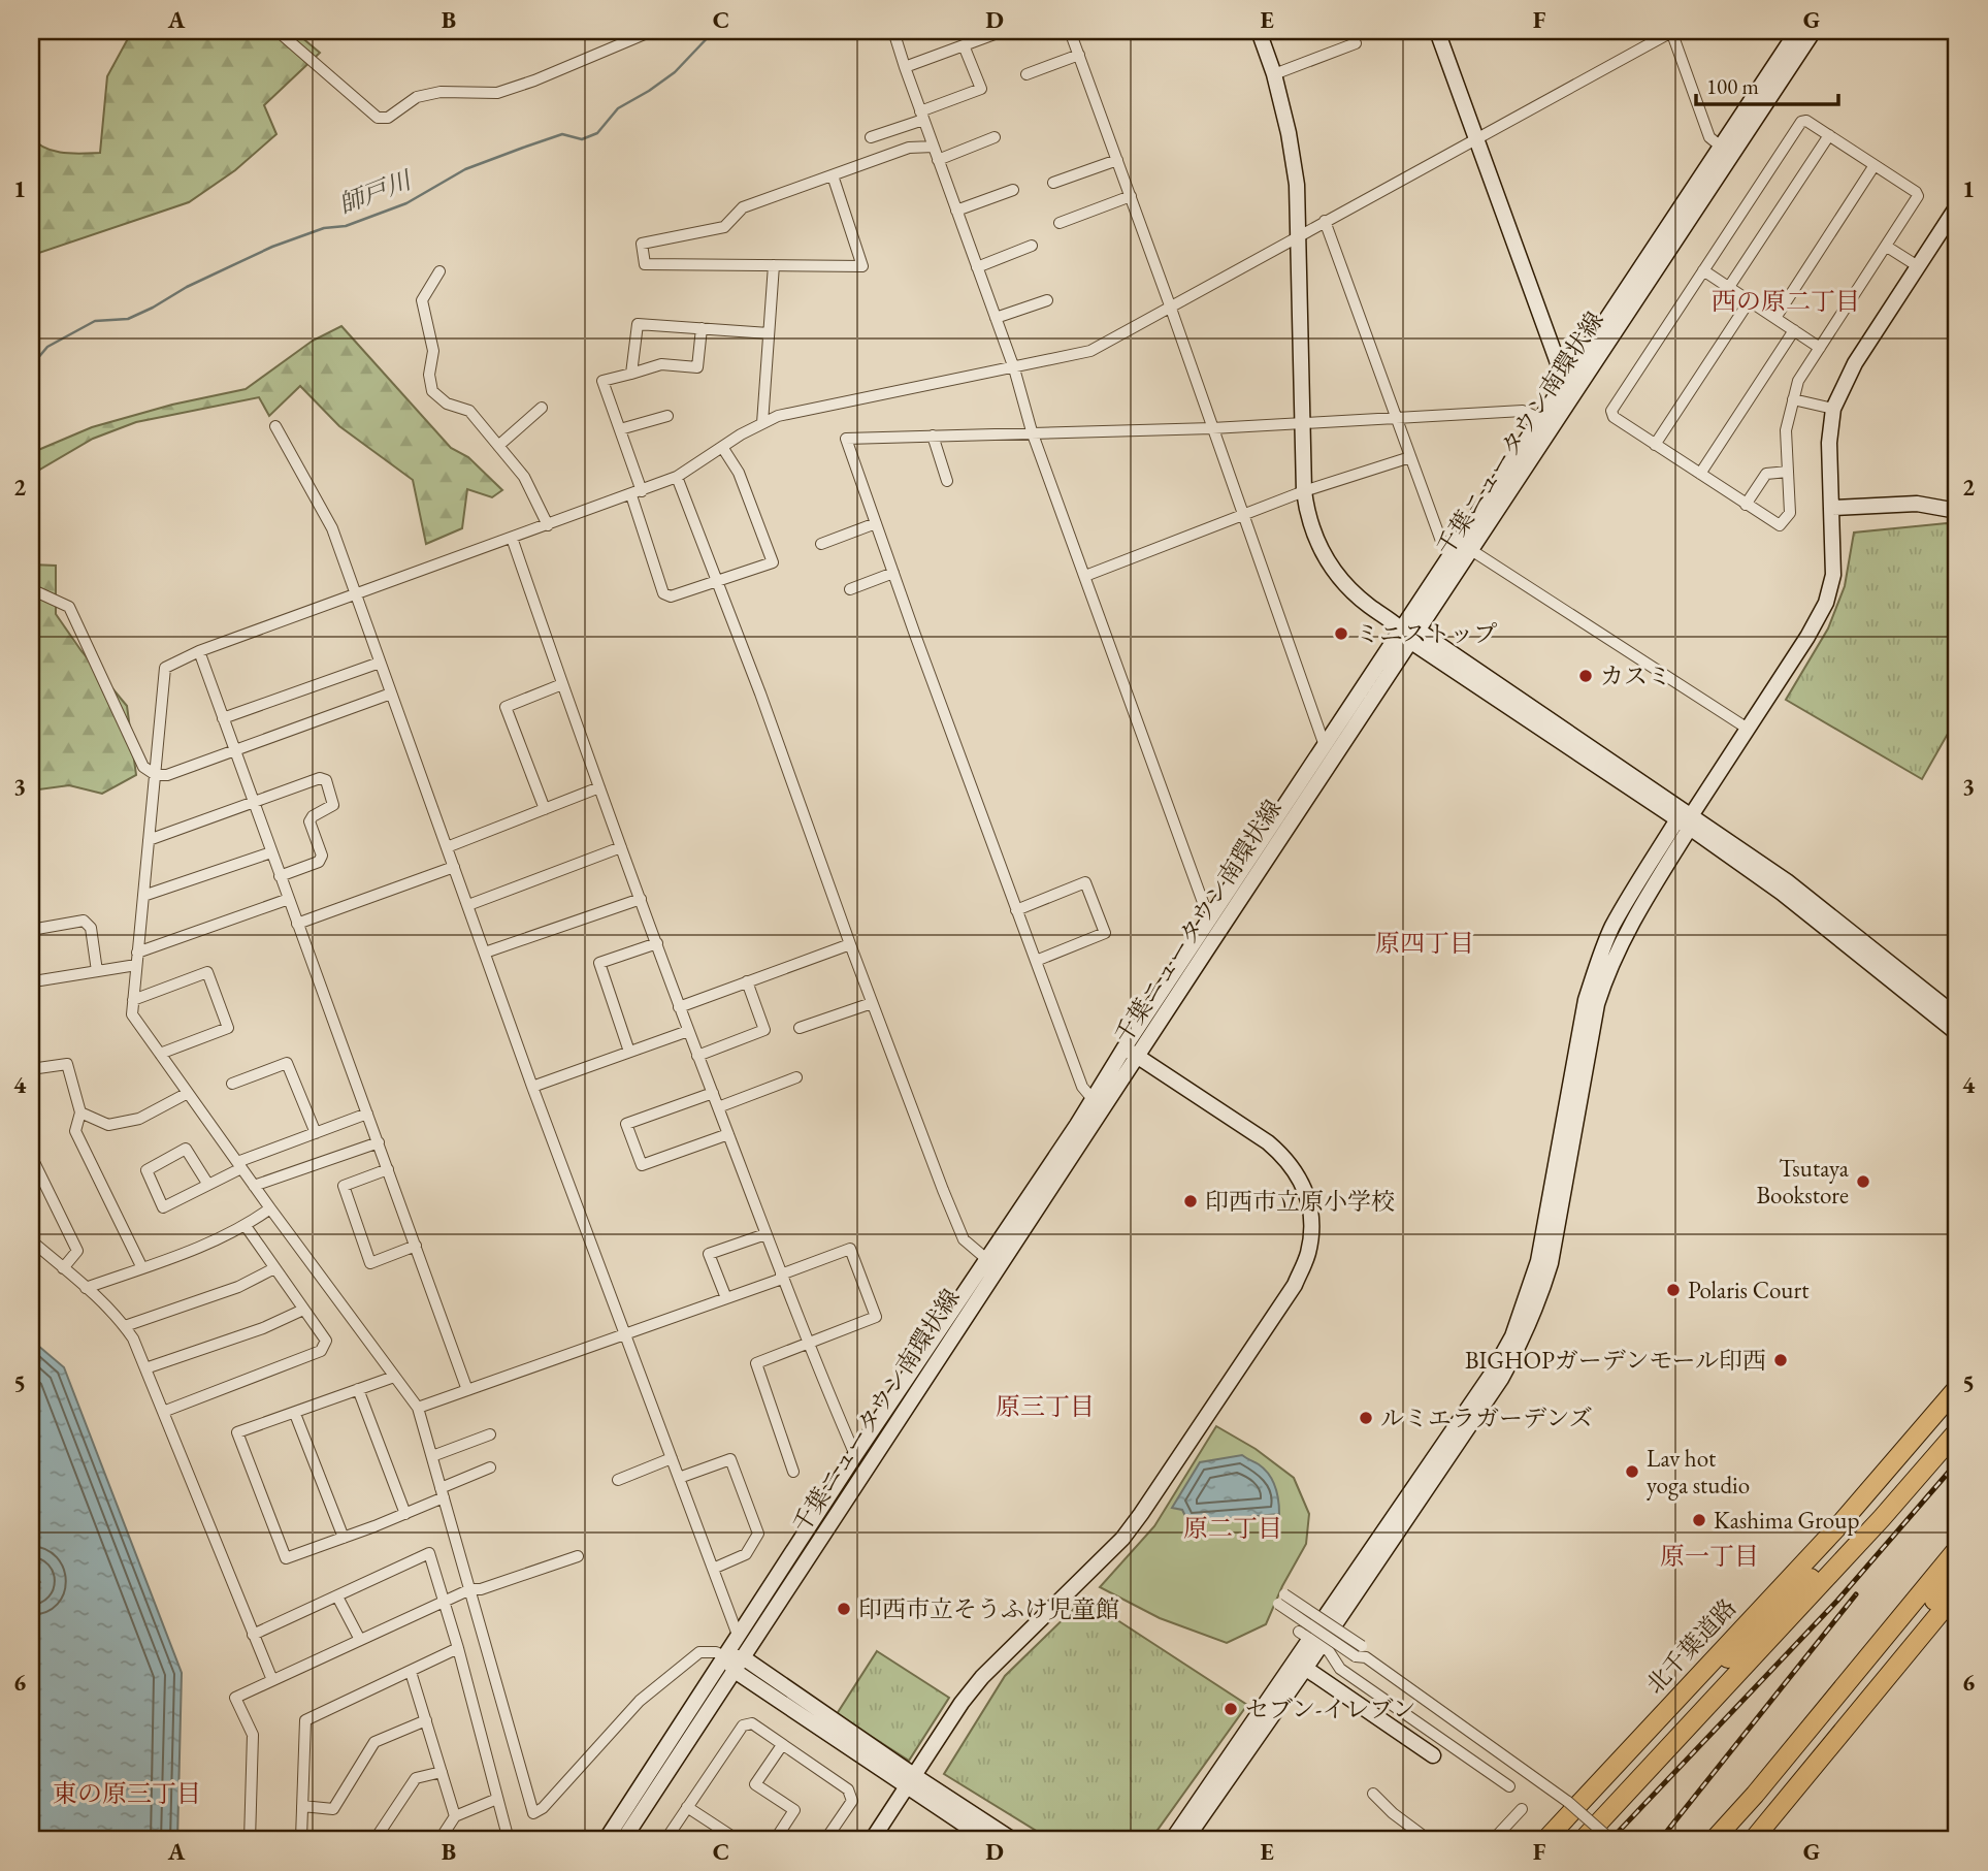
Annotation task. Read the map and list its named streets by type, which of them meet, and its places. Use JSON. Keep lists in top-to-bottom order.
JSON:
{
  "streets": {
    "highway": ["北千葉道路"],
    "street": ["千葉ニュータウン南環状線"]
  },
  "districts": [
    "西の原二丁目",
    "原四丁目",
    "原三丁目",
    "原二丁目",
    "原一丁目",
    "東の原三丁目"
  ],
  "water": ["師戸川"],
  "places": [
    "ミニストップ",
    "カスミ",
    "Tsutaya Bookstore",
    "印西市立原小学校",
    "Polaris Court",
    "BIGHOPガーデンモール印西",
    "ルミエラガーデンズ",
    "Lav hot yoga studio",
    "Kashima Group",
    "印西市立そうふけ児童館",
    "セブン-イレブン"
  ],
  "scale_bar": "100 m",
  "grid": {
    "columns": [
      "A",
      "B",
      "C",
      "D",
      "E",
      "F",
      "G"
    ],
    "rows": [
      "1",
      "2",
      "3",
      "4",
      "5",
      "6"
    ]
  }
}
